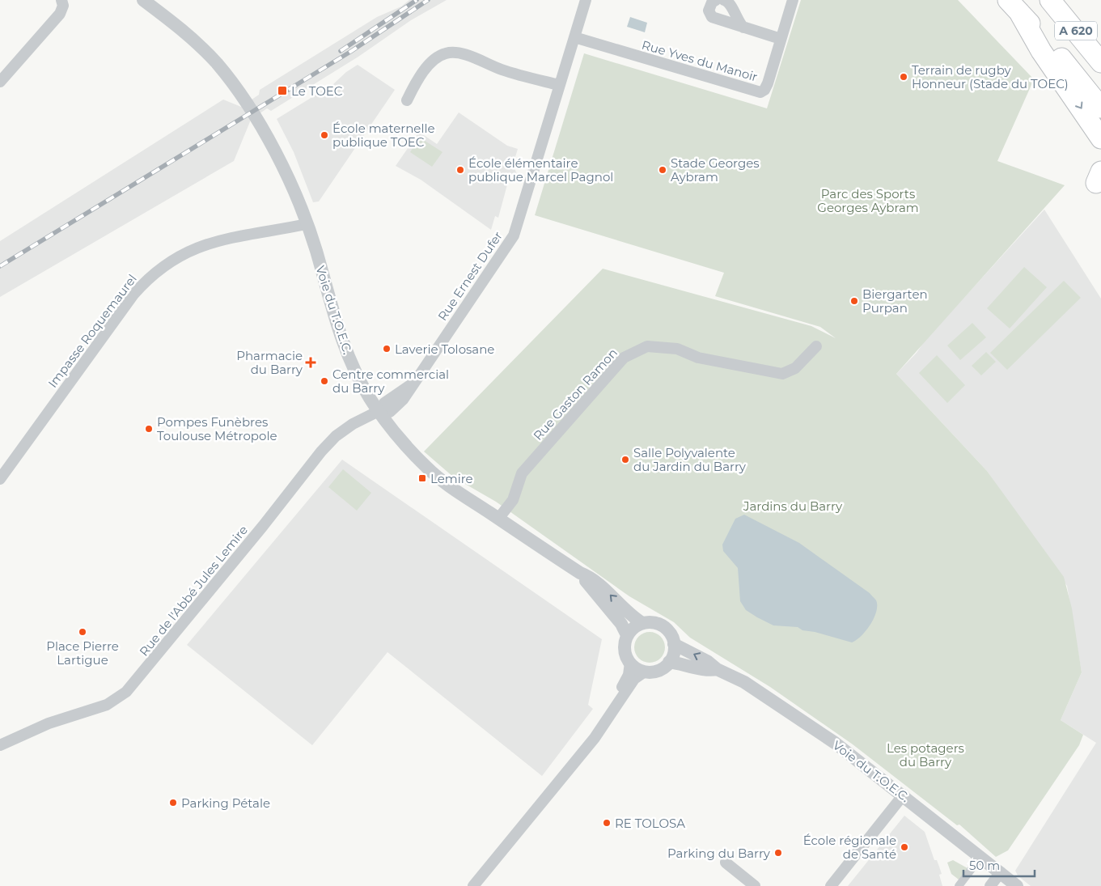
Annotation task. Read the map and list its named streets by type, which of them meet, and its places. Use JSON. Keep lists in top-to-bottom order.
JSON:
{
  "streets": {
    "highway": ["A 620"],
    "street": [
      "Rue Yves du Manoir",
      "Rue Ernest Dufer",
      "Voie du T.O.E.C.",
      "Impasse Roquemaurel",
      "Rue Gaston Ramon",
      "Rue de l'Abbé Jules Lemire"
    ]
  },
  "crossings": [
    ["Rue Yves du Manoir", "Rue Ernest Dufer"],
    ["Rue Ernest Dufer", "Voie du T.O.E.C."],
    ["Rue Ernest Dufer", "Rue de l'Abbé Jules Lemire"],
    ["Voie du T.O.E.C.", "Impasse Roquemaurel"],
    ["Voie du T.O.E.C.", "Rue Gaston Ramon"],
    ["Voie du T.O.E.C.", "Rue de l'Abbé Jules Lemire"]
  ],
  "parks": ["Parc des Sports Georges Aybram", "Jardins du Barry", "Les potagers du Barry"],
  "places": {
    "other": [
      "Terrain de rugby Honneur (Stade du TOEC)",
      "École maternelle publique TOEC",
      "École élémentaire publique Marcel Pagnol",
      "Stade Georges Aybram",
      "Biergarten Purpan",
      "Laverie Tolosane",
      "Centre commercial du Barry",
      "Pompes Funèbres Toulouse Métropole",
      "Salle Polyvalente du Jardin du Barry",
      "Place Pierre Lartigue",
      "Parking Pétale",
      "RE TOLOSA",
      "École régionale de Santé",
      "Parking du Barry"
    ],
    "transit": ["Le TOEC", "Lemire"],
    "health": ["Pharmacie du Barry"]
  },
  "scale_bar": "50 m"
}
